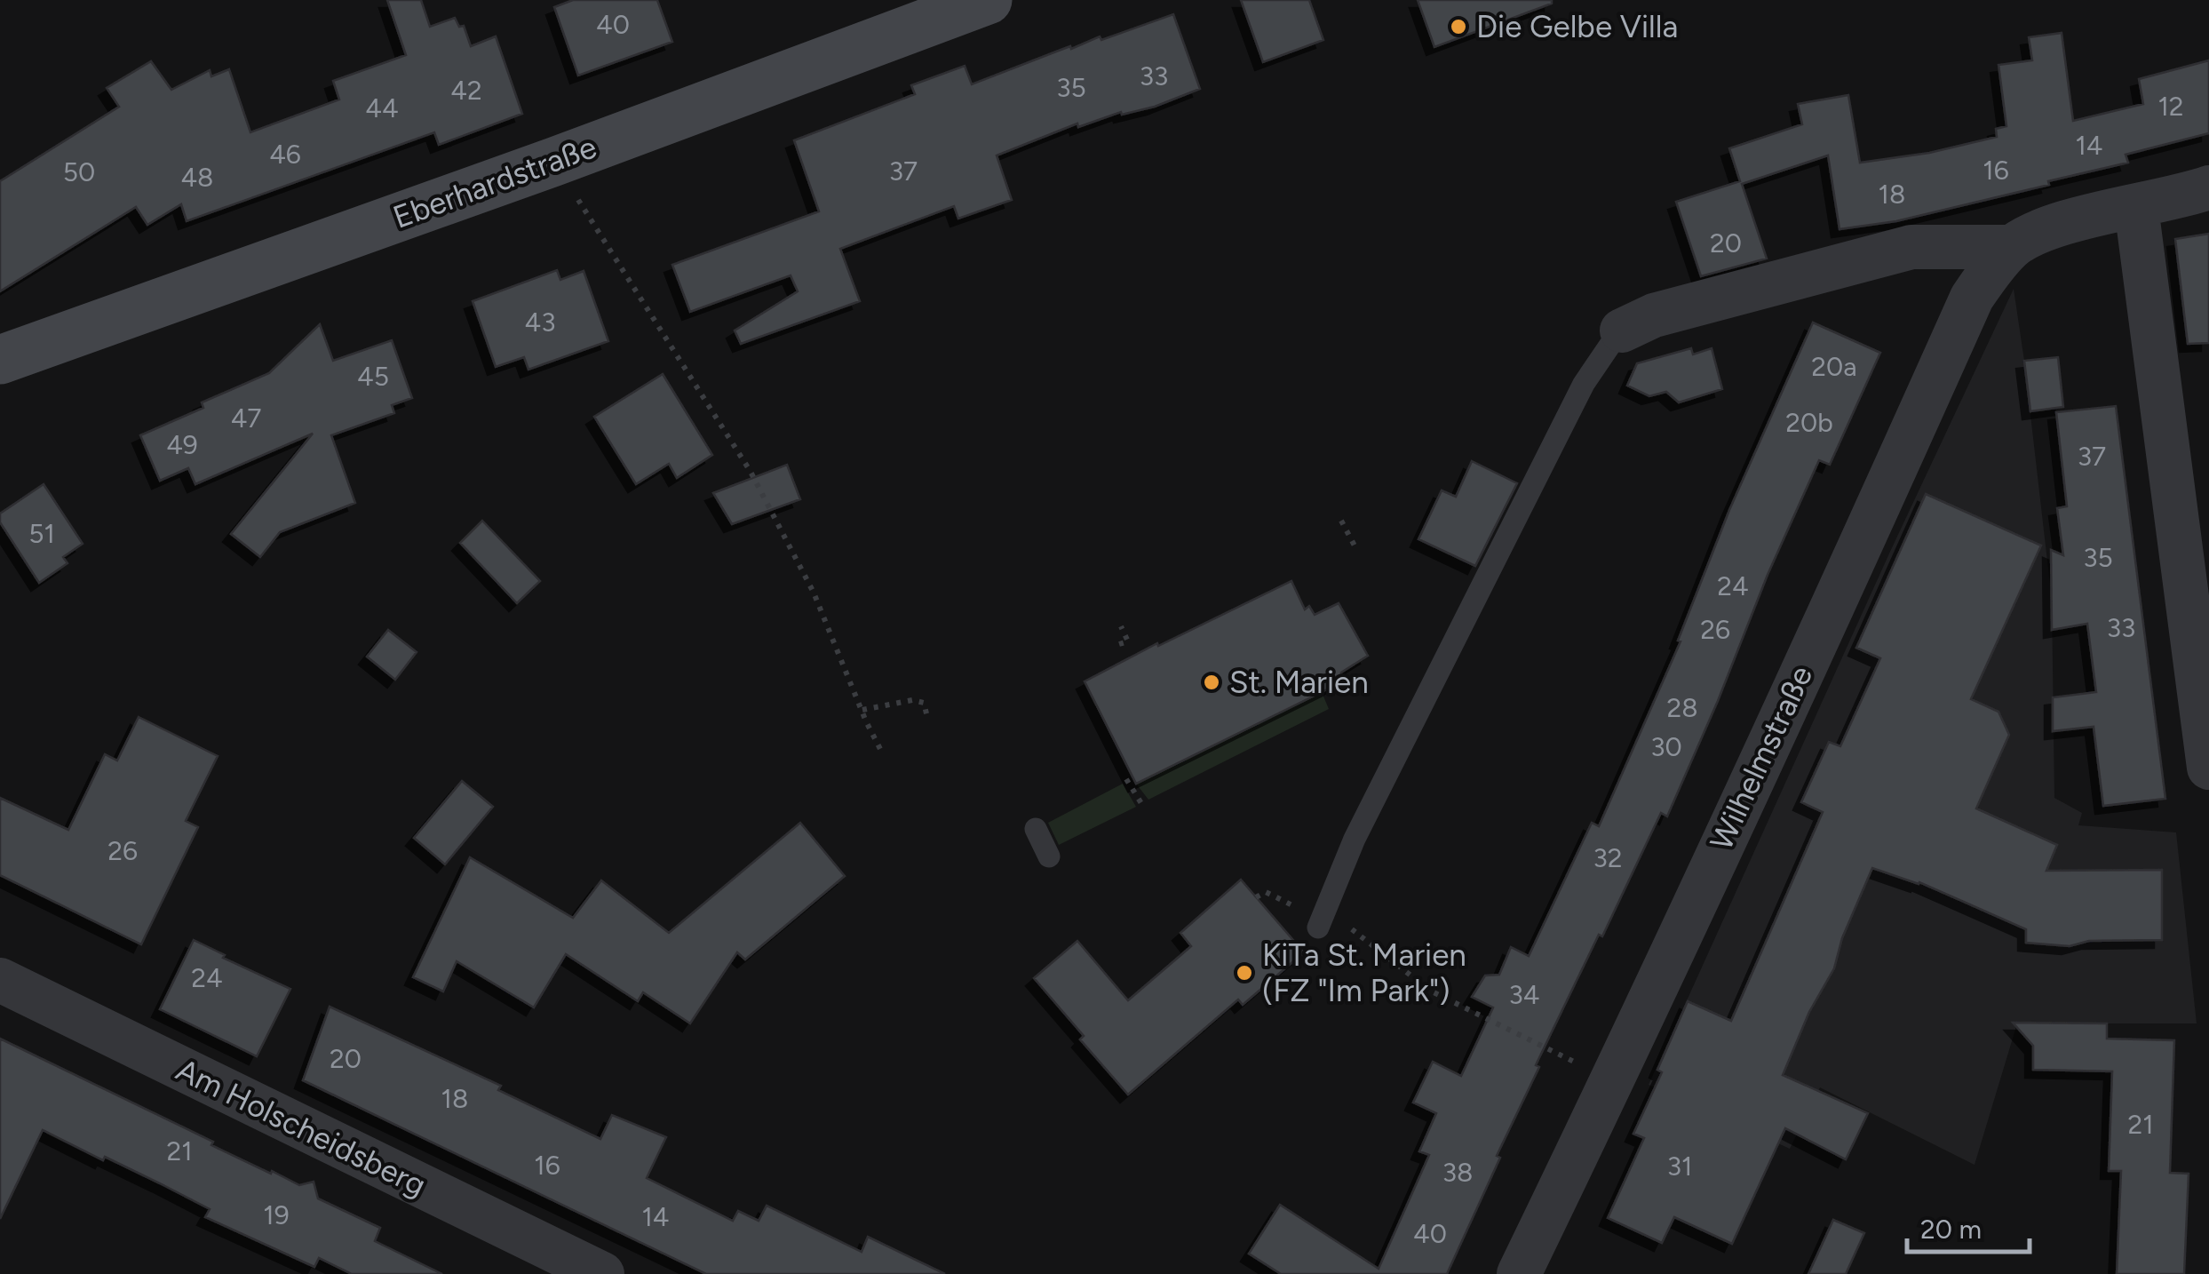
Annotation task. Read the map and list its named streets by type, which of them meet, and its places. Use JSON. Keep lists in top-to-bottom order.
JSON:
{
  "streets": {
    "main road": ["Eberhardstraße"],
    "street": ["Wilhelmstraße", "Am Holscheidsberg"]
  },
  "places": ["Die Gelbe Villa", "St. Marien", "KiTa St. Marien (FZ \"Im Park\")"],
  "house_numbers": [
    "40",
    "33",
    "35",
    "42",
    "12",
    "44",
    "14",
    "46",
    "16",
    "37",
    "50",
    "48",
    "18",
    "20",
    "43",
    "20a",
    "45",
    "47",
    "20b",
    "49",
    "37",
    "51",
    "35",
    "24",
    "33",
    "26",
    "28",
    "30",
    "26",
    "32",
    "24",
    "34",
    "20",
    "18",
    "21",
    "21",
    "16",
    "31",
    "38",
    "19",
    "14",
    "40"
  ],
  "scale_bar": "20 m"
}
